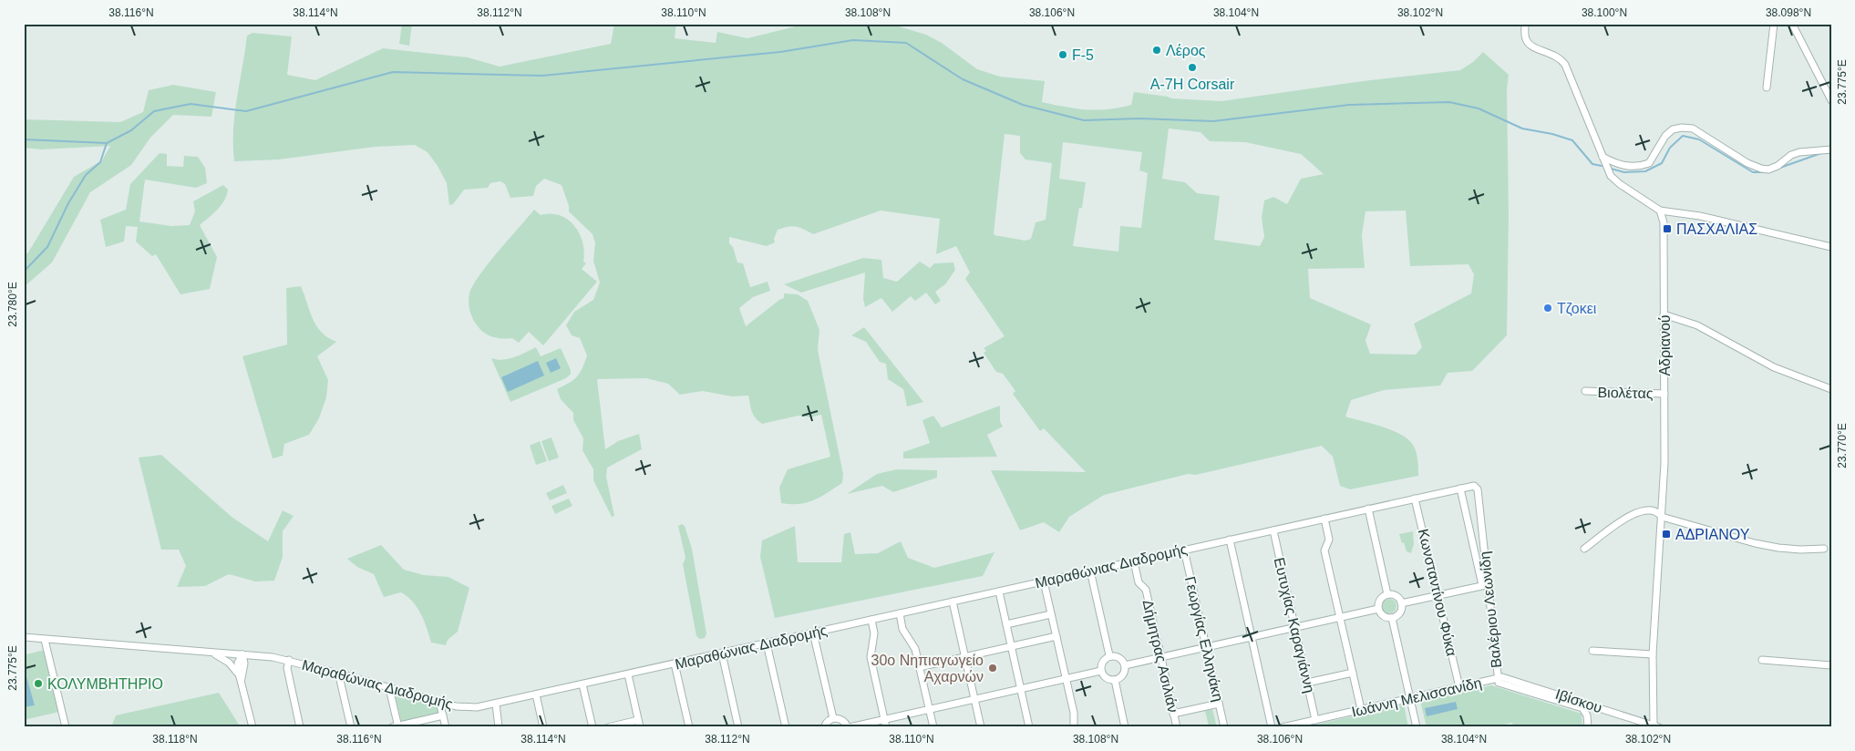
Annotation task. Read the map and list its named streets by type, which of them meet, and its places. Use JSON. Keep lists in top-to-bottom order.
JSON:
{
  "streets": {
    "street": [
      "Αδριανού",
      "Βιολέτας",
      "Μαραθώνιας Διαδρομής",
      "Κωνσταντίνου Φύκα",
      "Βαλέριου Λεωνίδη",
      "Ευτυχίας Καραγιάννη",
      "Γεωργίας Ελληνάκη",
      "Δήμητρας Ασιλιάν",
      "Ιωάννη Μελισσανίδη",
      "Ιβίσκου"
    ]
  },
  "crossings": [
    ["Αδριανού", "Βιολέτας"],
    ["Αδριανού", "Ιβίσκου"],
    ["Μαραθώνιας Διαδρομής", "Κωνσταντίνου Φύκα"],
    ["Μαραθώνιας Διαδρομής", "Βαλέριου Λεωνίδη"],
    ["Μαραθώνιας Διαδρομής", "Ευτυχίας Καραγιάννη"],
    ["Μαραθώνιας Διαδρομής", "Γεωργίας Ελληνάκη"],
    ["Μαραθώνιας Διαδρομής", "Δήμητρας Ασιλιάν"],
    ["Κωνσταντίνου Φύκα", "Ιωάννη Μελισσανίδη"],
    ["Βαλέριου Λεωνίδη", "Ιωάννη Μελισσανίδη"],
    ["Βαλέριου Λεωνίδη", "Ιβίσκου"],
    ["Ευτυχίας Καραγιάννη", "Ιωάννη Μελισσανίδη"],
    ["Ιωάννη Μελισσανίδη", "Ιβίσκου"]
  ],
  "places": {
    "other": [
      "Λέρος",
      "F-5",
      "A-7H Corsair",
      "Τζοκει",
      "30ο Νηπιαγωγείο Αχαρνών",
      "ΚΟΛΥΜΒΗΤΗΡΙΟ"
    ],
    "transit": ["ΠΑΣΧΑΛΙΑΣ", "ΑΔΡΙΑΝΟΥ"]
  },
  "coordinates": [
    "38.116°N",
    "38.114°N",
    "38.112°N",
    "38.110°N",
    "38.108°N",
    "38.106°N",
    "38.104°N",
    "38.102°N",
    "38.100°N",
    "38.098°N",
    "23.775°E",
    "23.780°E",
    "23.770°E",
    "38.118°N"
  ]
}
